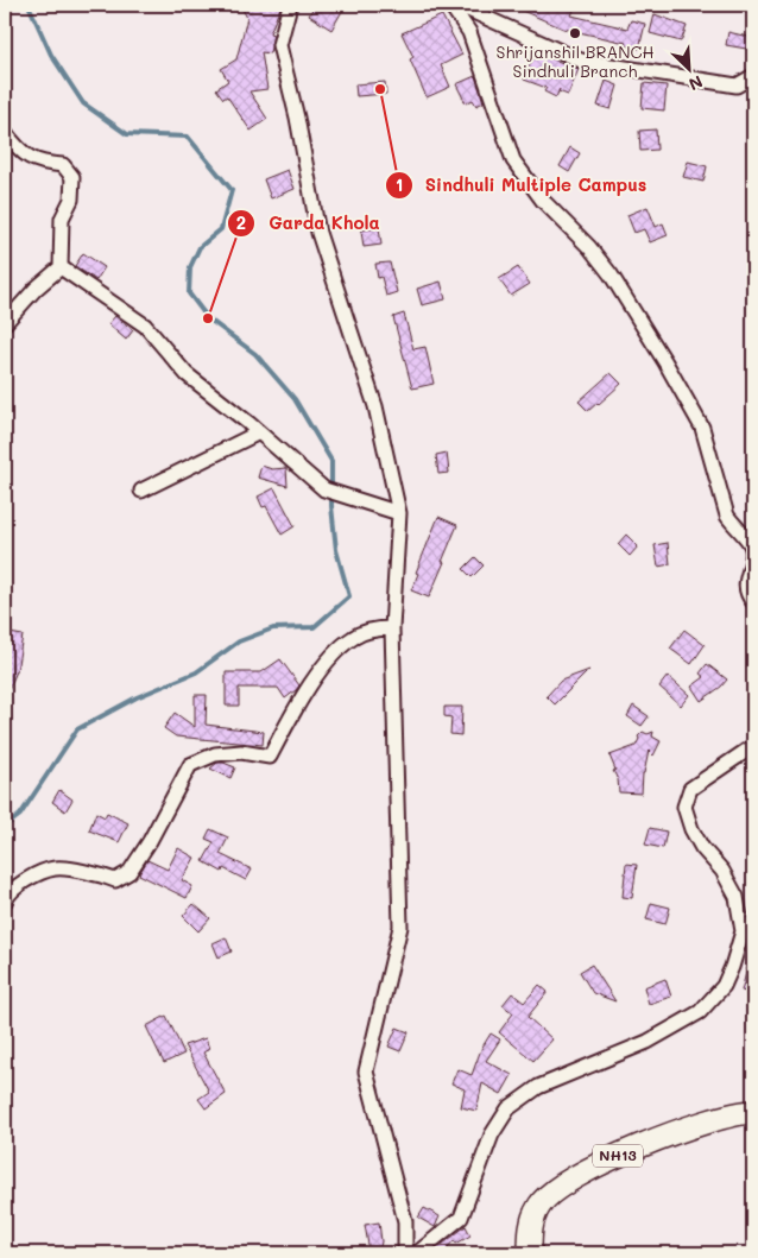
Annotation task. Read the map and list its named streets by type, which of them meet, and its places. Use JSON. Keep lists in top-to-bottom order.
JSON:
{
  "streets": {
    "highway": ["NH13"]
  },
  "places": ["Shrijanshil BRANCH Sindhuli Branch", "Sindhuli Multiple Campus", "Garda Khola"],
  "north": "bottom right"
}
